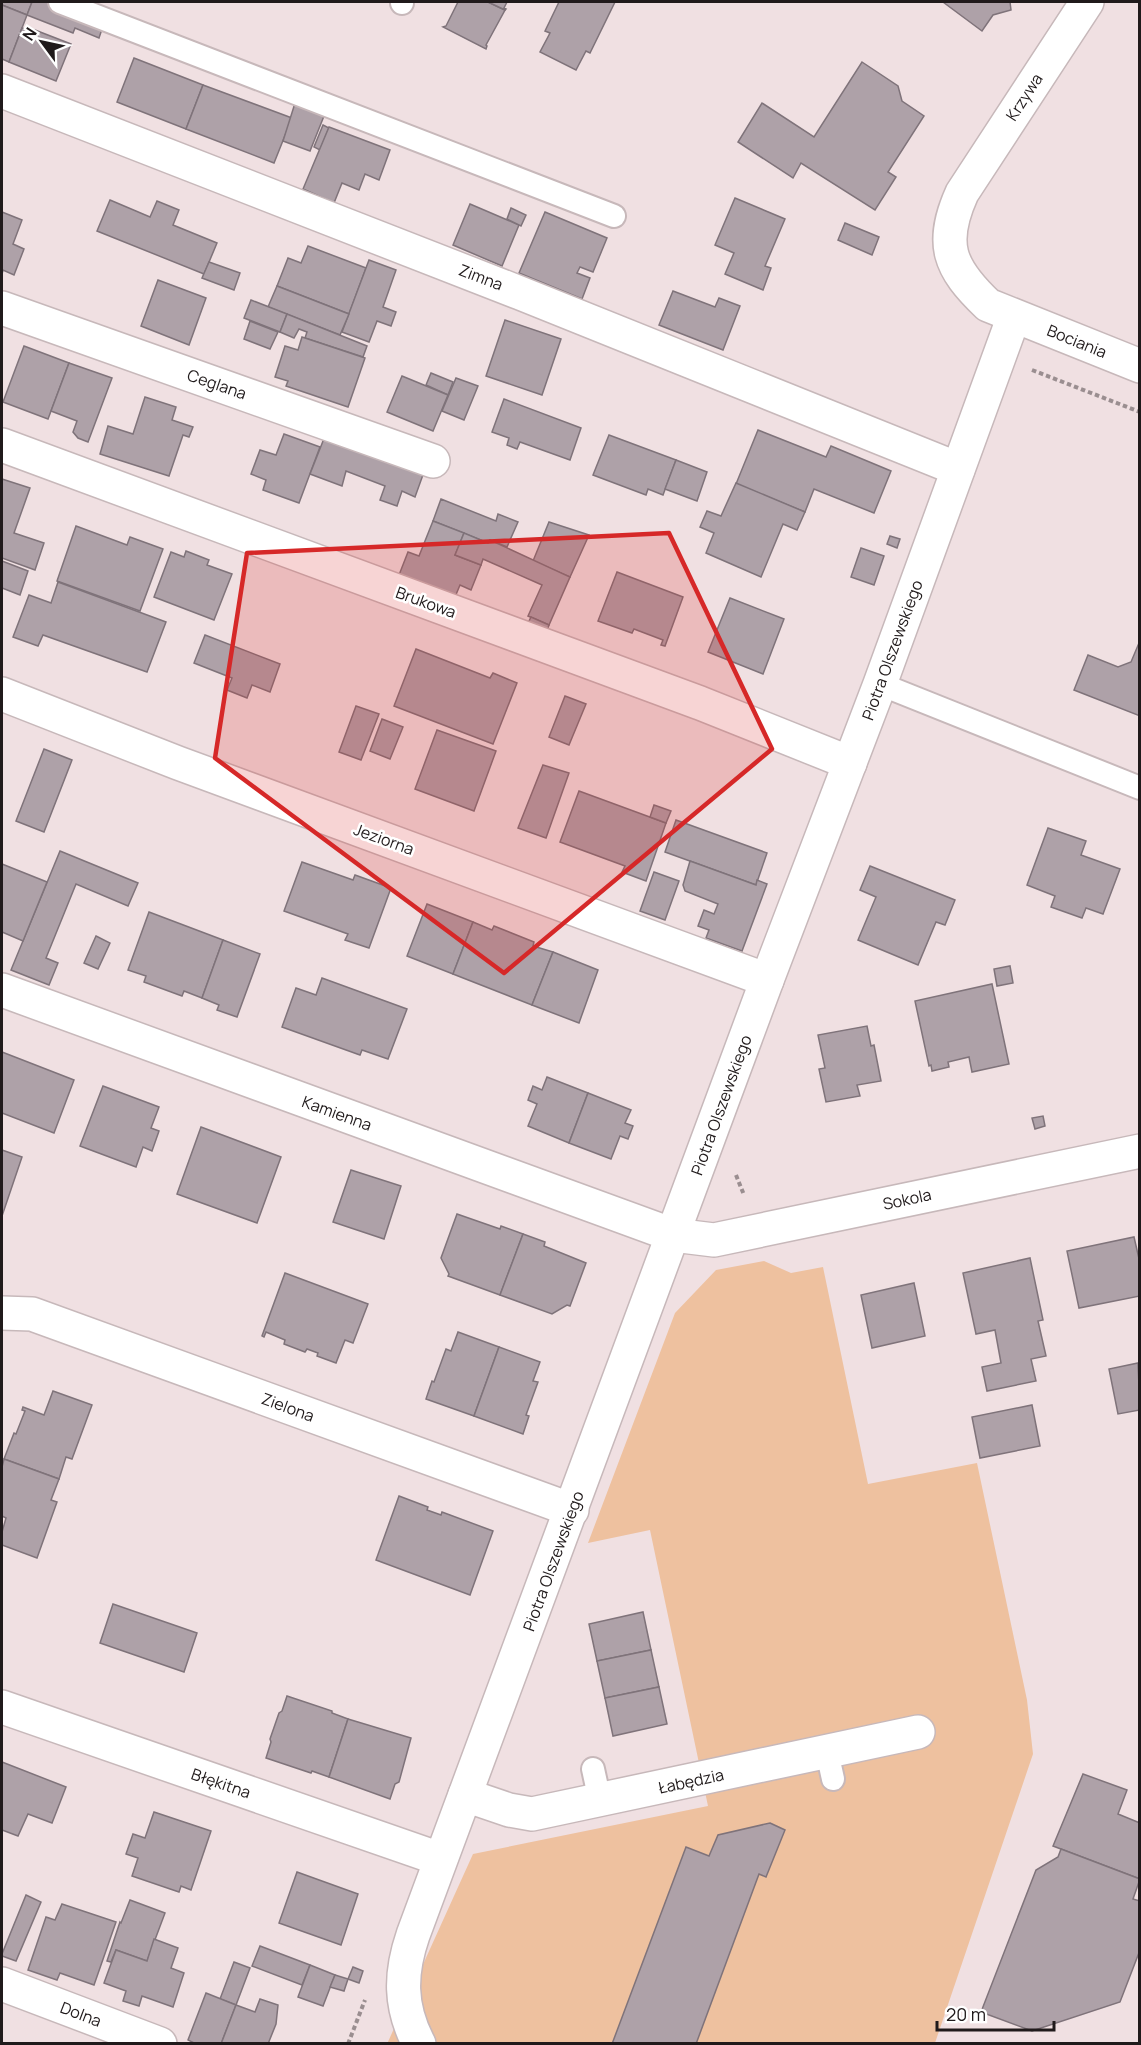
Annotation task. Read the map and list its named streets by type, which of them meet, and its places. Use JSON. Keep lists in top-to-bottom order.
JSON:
{
  "streets": {
    "street": [
      "Krzywa",
      "Zimna",
      "Bociania",
      "Ceglana",
      "Brukowa",
      "Piotra Olszewskiego",
      "Jeziorna",
      "Kamienna",
      "Sokola",
      "Zielona",
      "Łabędzia",
      "Błękitna",
      "Dolna"
    ]
  },
  "crossings": [
    ["Krzywa", "Bociania"],
    ["Krzywa", "Piotra Olszewskiego"],
    ["Zimna", "Piotra Olszewskiego"],
    ["Bociania", "Piotra Olszewskiego"],
    ["Brukowa", "Piotra Olszewskiego"],
    ["Piotra Olszewskiego", "Jeziorna"],
    ["Piotra Olszewskiego", "Kamienna"],
    ["Piotra Olszewskiego", "Sokola"],
    ["Piotra Olszewskiego", "Zielona"],
    ["Piotra Olszewskiego", "Łabędzia"],
    ["Piotra Olszewskiego", "Błękitna"],
    ["Kamienna", "Sokola"]
  ],
  "scale_bar": "20 m",
  "north": "top left"
}
